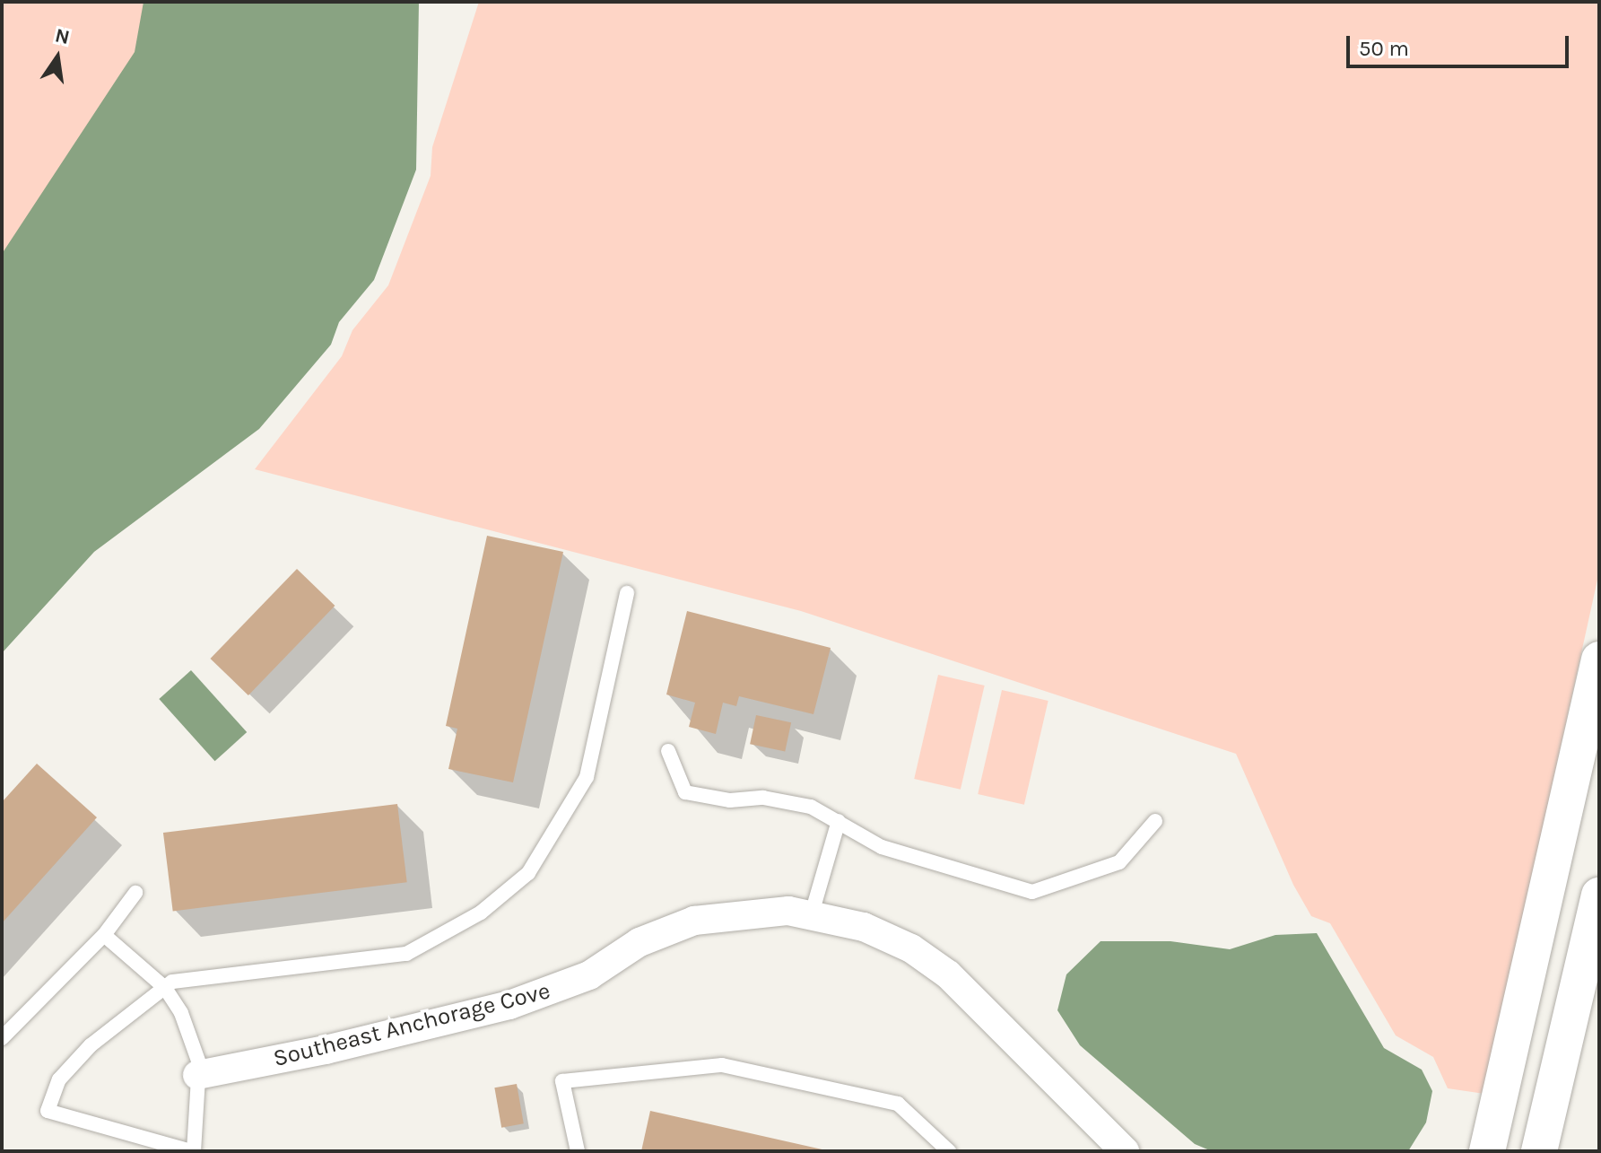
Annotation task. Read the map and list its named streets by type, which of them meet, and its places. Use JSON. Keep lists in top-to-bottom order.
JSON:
{
  "streets": {
    "street": ["Southeast Anchorage Cove"]
  },
  "scale_bar": "50 m",
  "north": "top"
}
